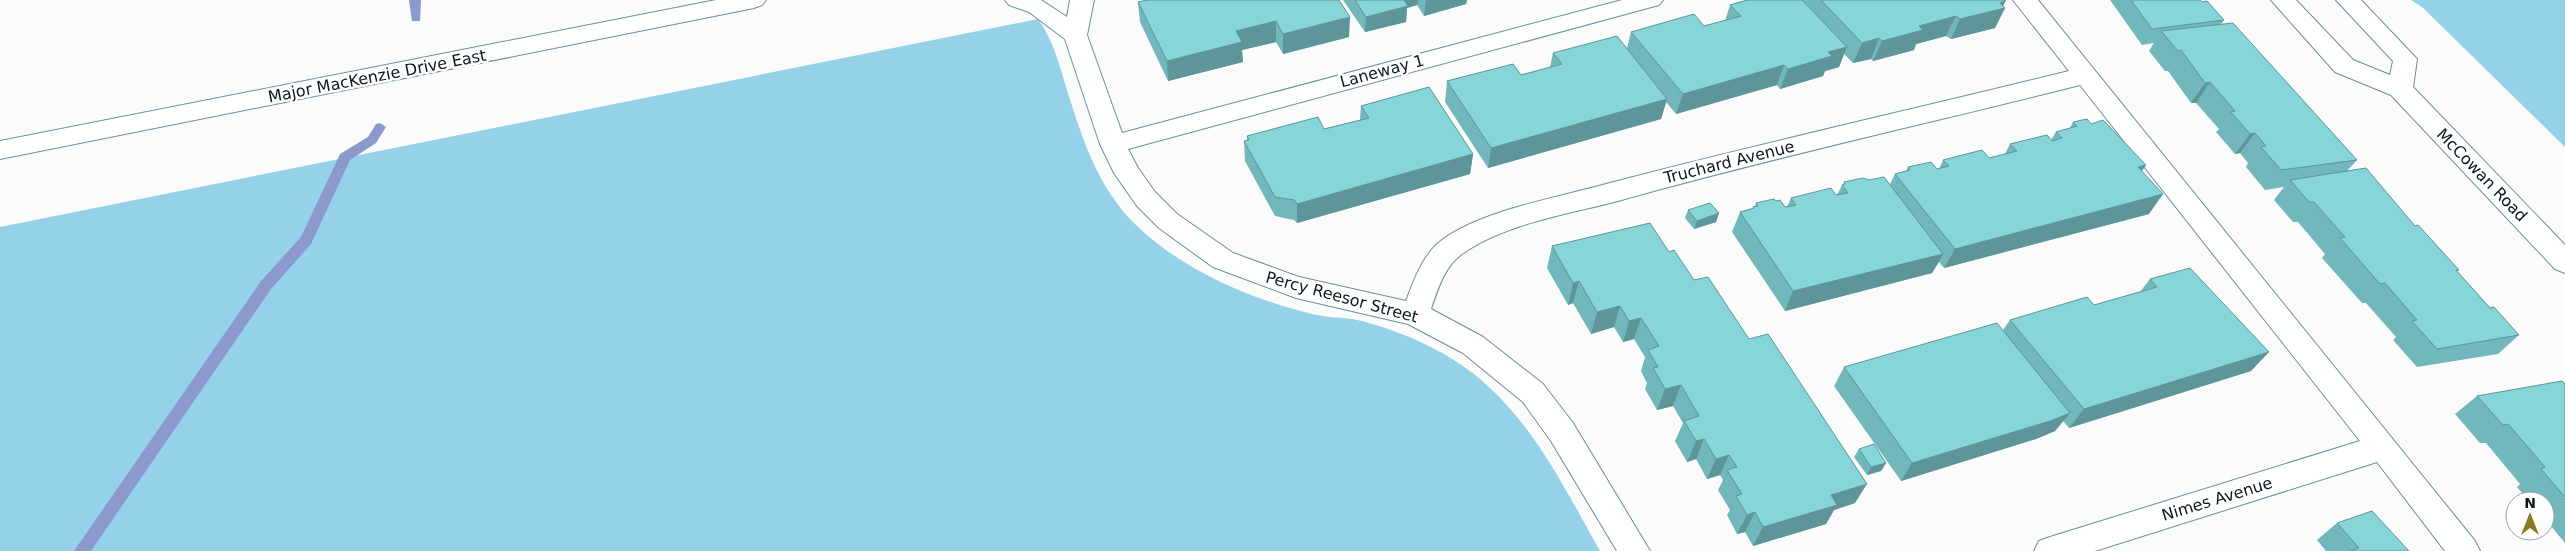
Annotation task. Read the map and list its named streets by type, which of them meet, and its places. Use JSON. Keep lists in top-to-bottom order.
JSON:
{
  "streets": {
    "street": [
      "Laneway 1",
      "Major MacKenzie Drive East",
      "Truchard Avenue",
      "McCowan Road",
      "Percy Reesor Street",
      "Nimes Avenue"
    ]
  },
  "crossings": [
    ["Laneway 1", "Percy Reesor Street"],
    ["Truchard Avenue", "Percy Reesor Street"]
  ],
  "north": "top"
}
